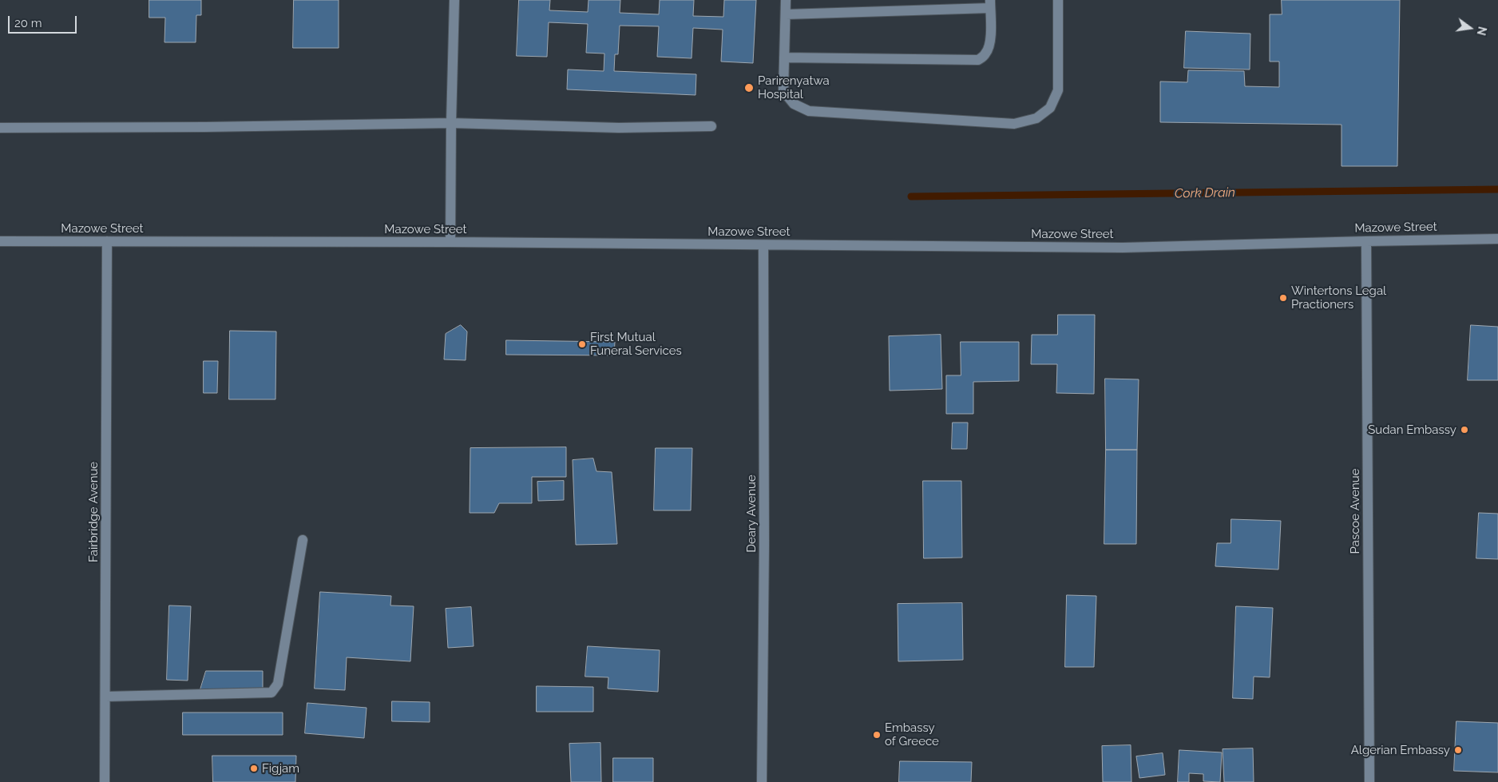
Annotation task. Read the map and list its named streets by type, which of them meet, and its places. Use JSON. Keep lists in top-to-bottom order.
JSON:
{
  "streets": {
    "street": [
      "Mazowe Street",
      "Pascoe Avenue",
      "Fairbridge Avenue",
      "Deary Avenue"
    ]
  },
  "crossings": [
    ["Mazowe Street", "Pascoe Avenue"],
    ["Mazowe Street", "Fairbridge Avenue"],
    ["Mazowe Street", "Deary Avenue"]
  ],
  "water": ["Cork Drain"],
  "places": [
    "Parirenyatwa Hospital",
    "Wintertons Legal Practioners",
    "First Mutual Funeral Services",
    "Sudan Embassy",
    "Embassy of Greece",
    "Algerian Embassy",
    "Figjam"
  ],
  "scale_bar": "20 m",
  "north": "right"
}
